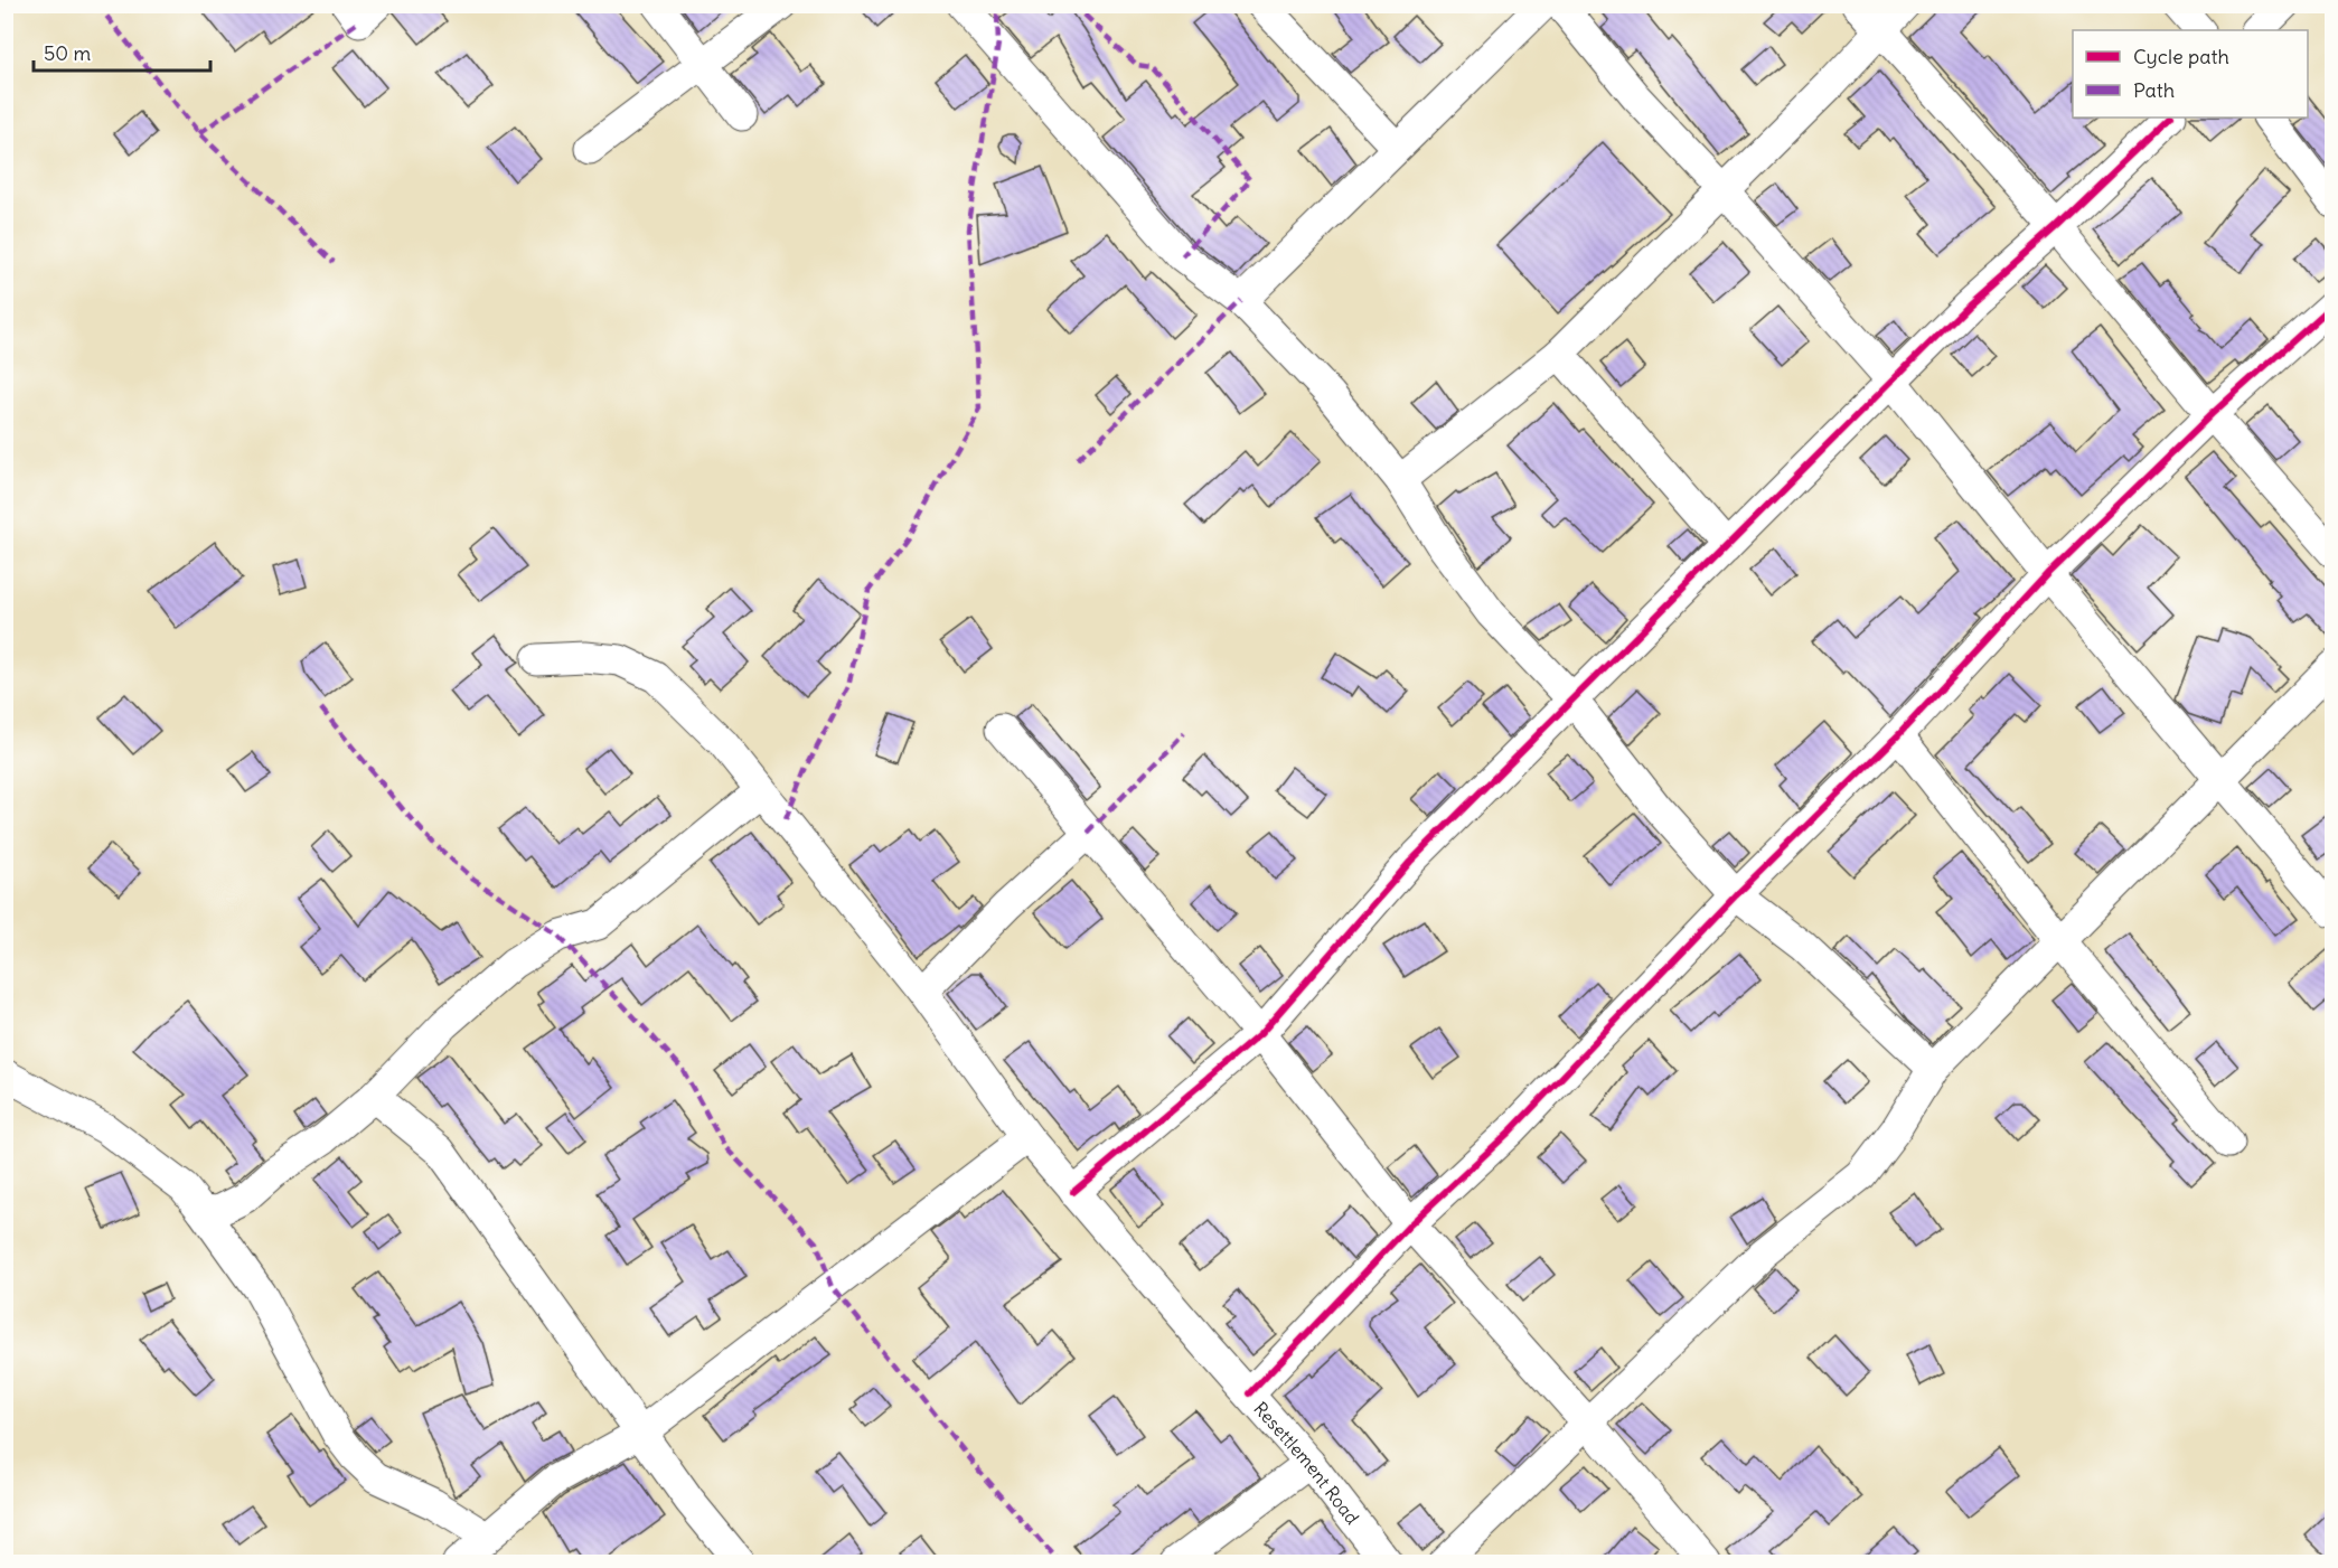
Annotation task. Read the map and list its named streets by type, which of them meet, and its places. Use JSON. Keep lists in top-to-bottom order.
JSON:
{
  "streets": {
    "street": ["Resettlement Road"]
  },
  "legend": ["Cycle path", "Path"],
  "scale_bar": "50 m"
}
